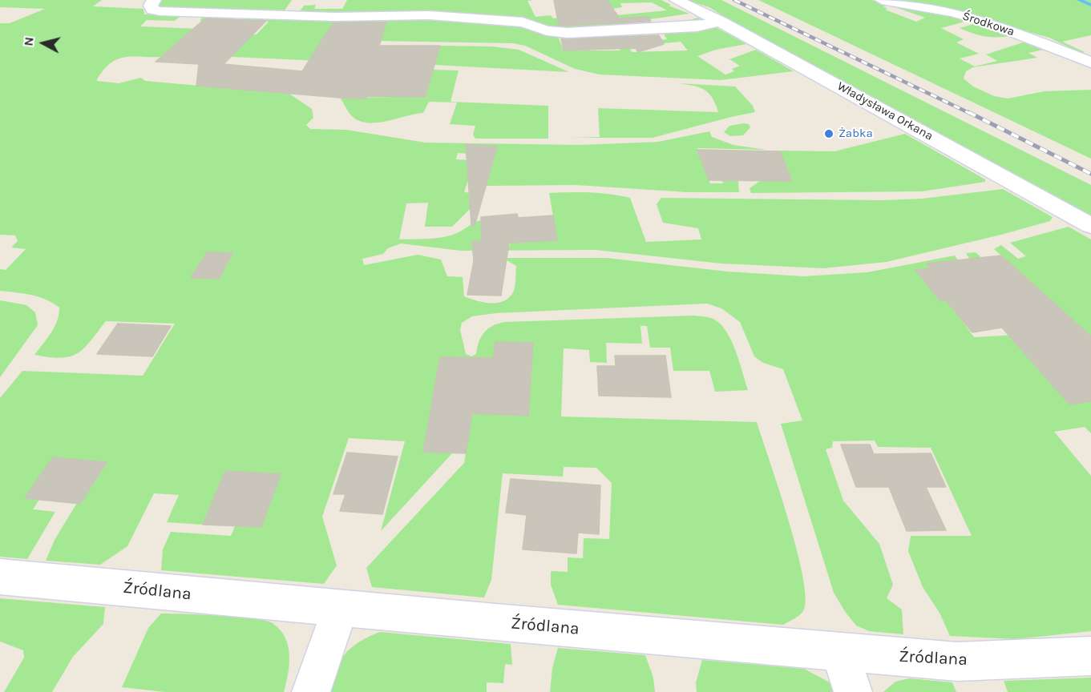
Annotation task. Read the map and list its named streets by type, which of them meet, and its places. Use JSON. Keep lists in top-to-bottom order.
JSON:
{
  "streets": {
    "street": ["Środkowa", "Władysława Orkana", "Źródlana"]
  },
  "places": ["Żabka"],
  "north": "left"
}
